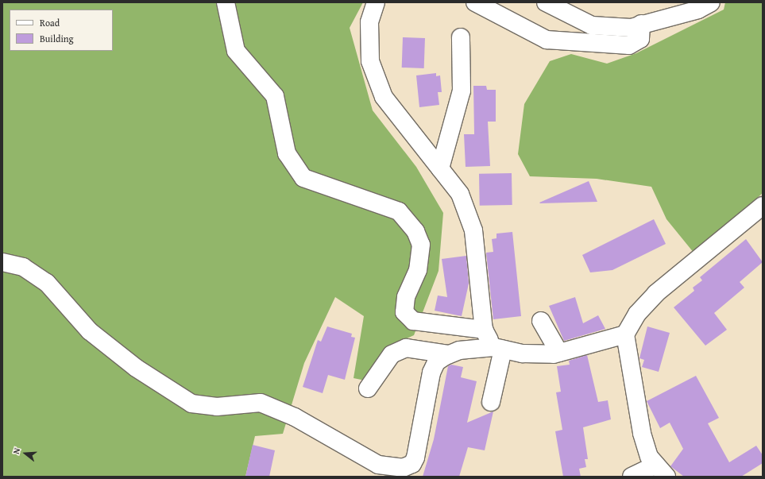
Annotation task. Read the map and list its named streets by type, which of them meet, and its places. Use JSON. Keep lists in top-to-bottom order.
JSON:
{
  "legend": ["Road", "Building"],
  "north": "left"
}
